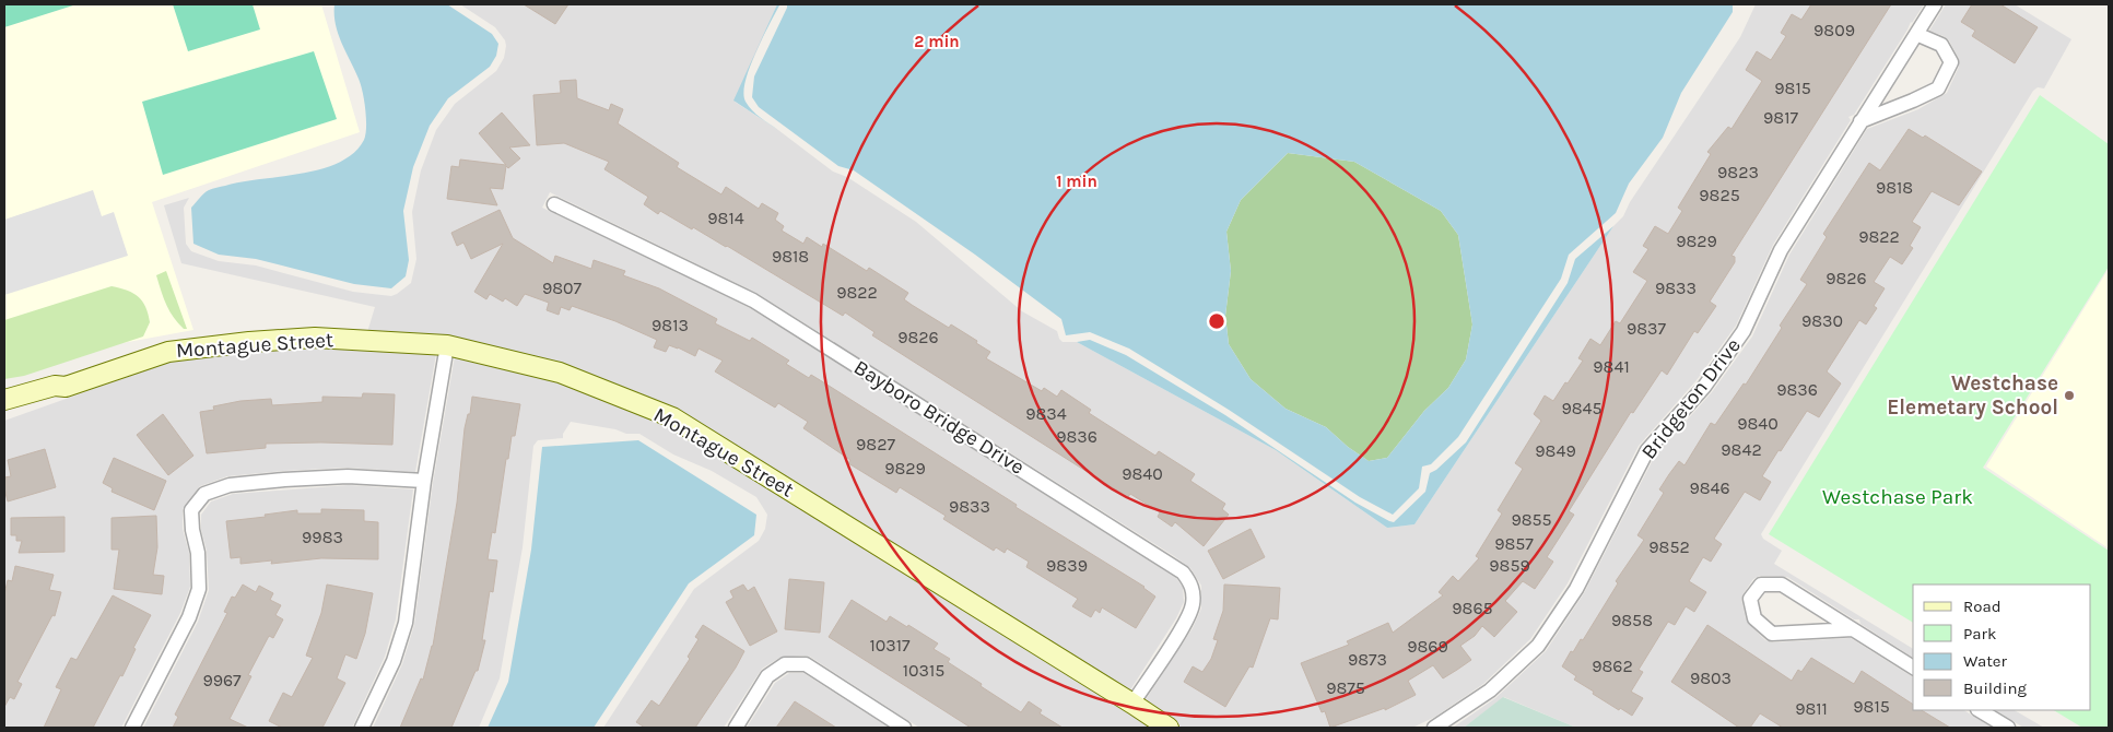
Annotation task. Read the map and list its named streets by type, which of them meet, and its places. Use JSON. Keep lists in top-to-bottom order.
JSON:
{
  "streets": {
    "street": ["Montague Street", "Bridgeton Drive", "Bayboro Bridge Drive"]
  },
  "crossings": [
    ["Montague Street", "Bayboro Bridge Drive"]
  ],
  "parks": ["Westchase Park"],
  "places": ["Westchase Elemetary School"],
  "house_numbers": [
    "9809",
    "9815",
    "9817",
    "9823",
    "9818",
    "9825",
    "9814",
    "9822",
    "9829",
    "9818",
    "9826",
    "9807",
    "9833",
    "9822",
    "9830",
    "9813",
    "9837",
    "9826",
    "9841",
    "9836",
    "9845",
    "9834",
    "9840",
    "9836",
    "9827",
    "9842",
    "9849",
    "9829",
    "9840",
    "9846",
    "9833",
    "9855",
    "9983",
    "9857",
    "9852",
    "9839",
    "9859",
    "9865",
    "9858",
    "10317",
    "9869",
    "9873",
    "9862",
    "10315",
    "9803",
    "9967",
    "9875",
    "9815",
    "9811"
  ],
  "legend": [
    "Road",
    "Park",
    "Water",
    "Building"
  ],
  "rings": ["2 min", "1 min"]
}
